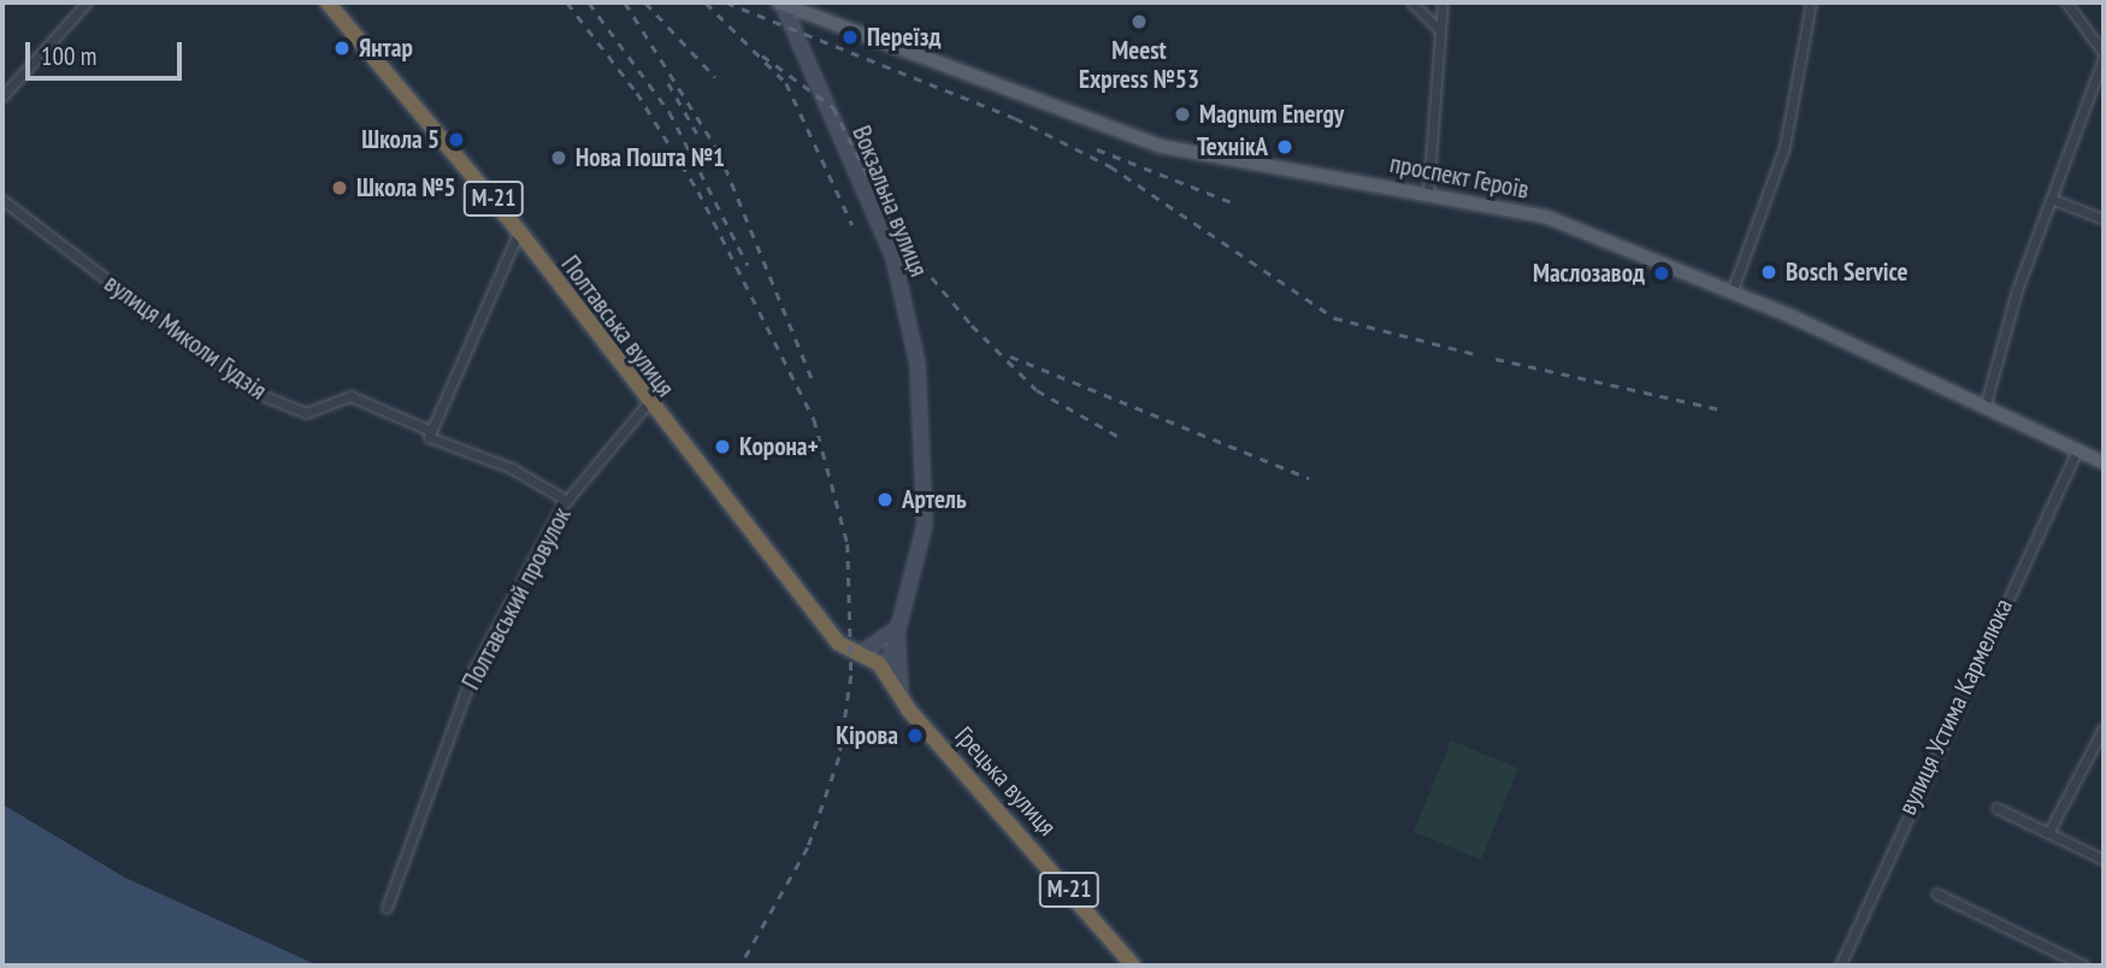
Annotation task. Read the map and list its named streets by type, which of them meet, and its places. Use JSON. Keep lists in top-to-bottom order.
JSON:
{
  "streets": {
    "highway": ["М-21", "Полтавська вулиця", "Грецька вулиця"],
    "main road": ["проспект Героїв", "Вокзальна вулиця"],
    "street": ["вулиця Миколи Гудзія", "Полтавський провулок", "вулиця Устима Кармелюка"]
  },
  "crossings": [
    ["проспект Героїв", "Вокзальна вулиця"],
    ["проспект Героїв", "вулиця Устима Кармелюка"],
    ["Вокзальна вулиця", "Полтавська вулиця"],
    ["Вокзальна вулиця", "Грецька вулиця"],
    ["Полтавська вулиця", "Полтавський провулок"],
    ["Полтавська вулиця", "Грецька вулиця"],
    ["вулиця Миколи Гудзія", "Полтавський провулок"]
  ],
  "places": [
    "Meest Express №53",
    "Переїзд",
    "Янтар",
    "Magnum Energy",
    "Школа 5",
    "ТехнікА",
    "Нова Пошта №1",
    "Школа №5",
    "Bosch Service",
    "Маслозавод",
    "Корона+",
    "Артель",
    "Кірова"
  ],
  "scale_bar": "100 m"
}
